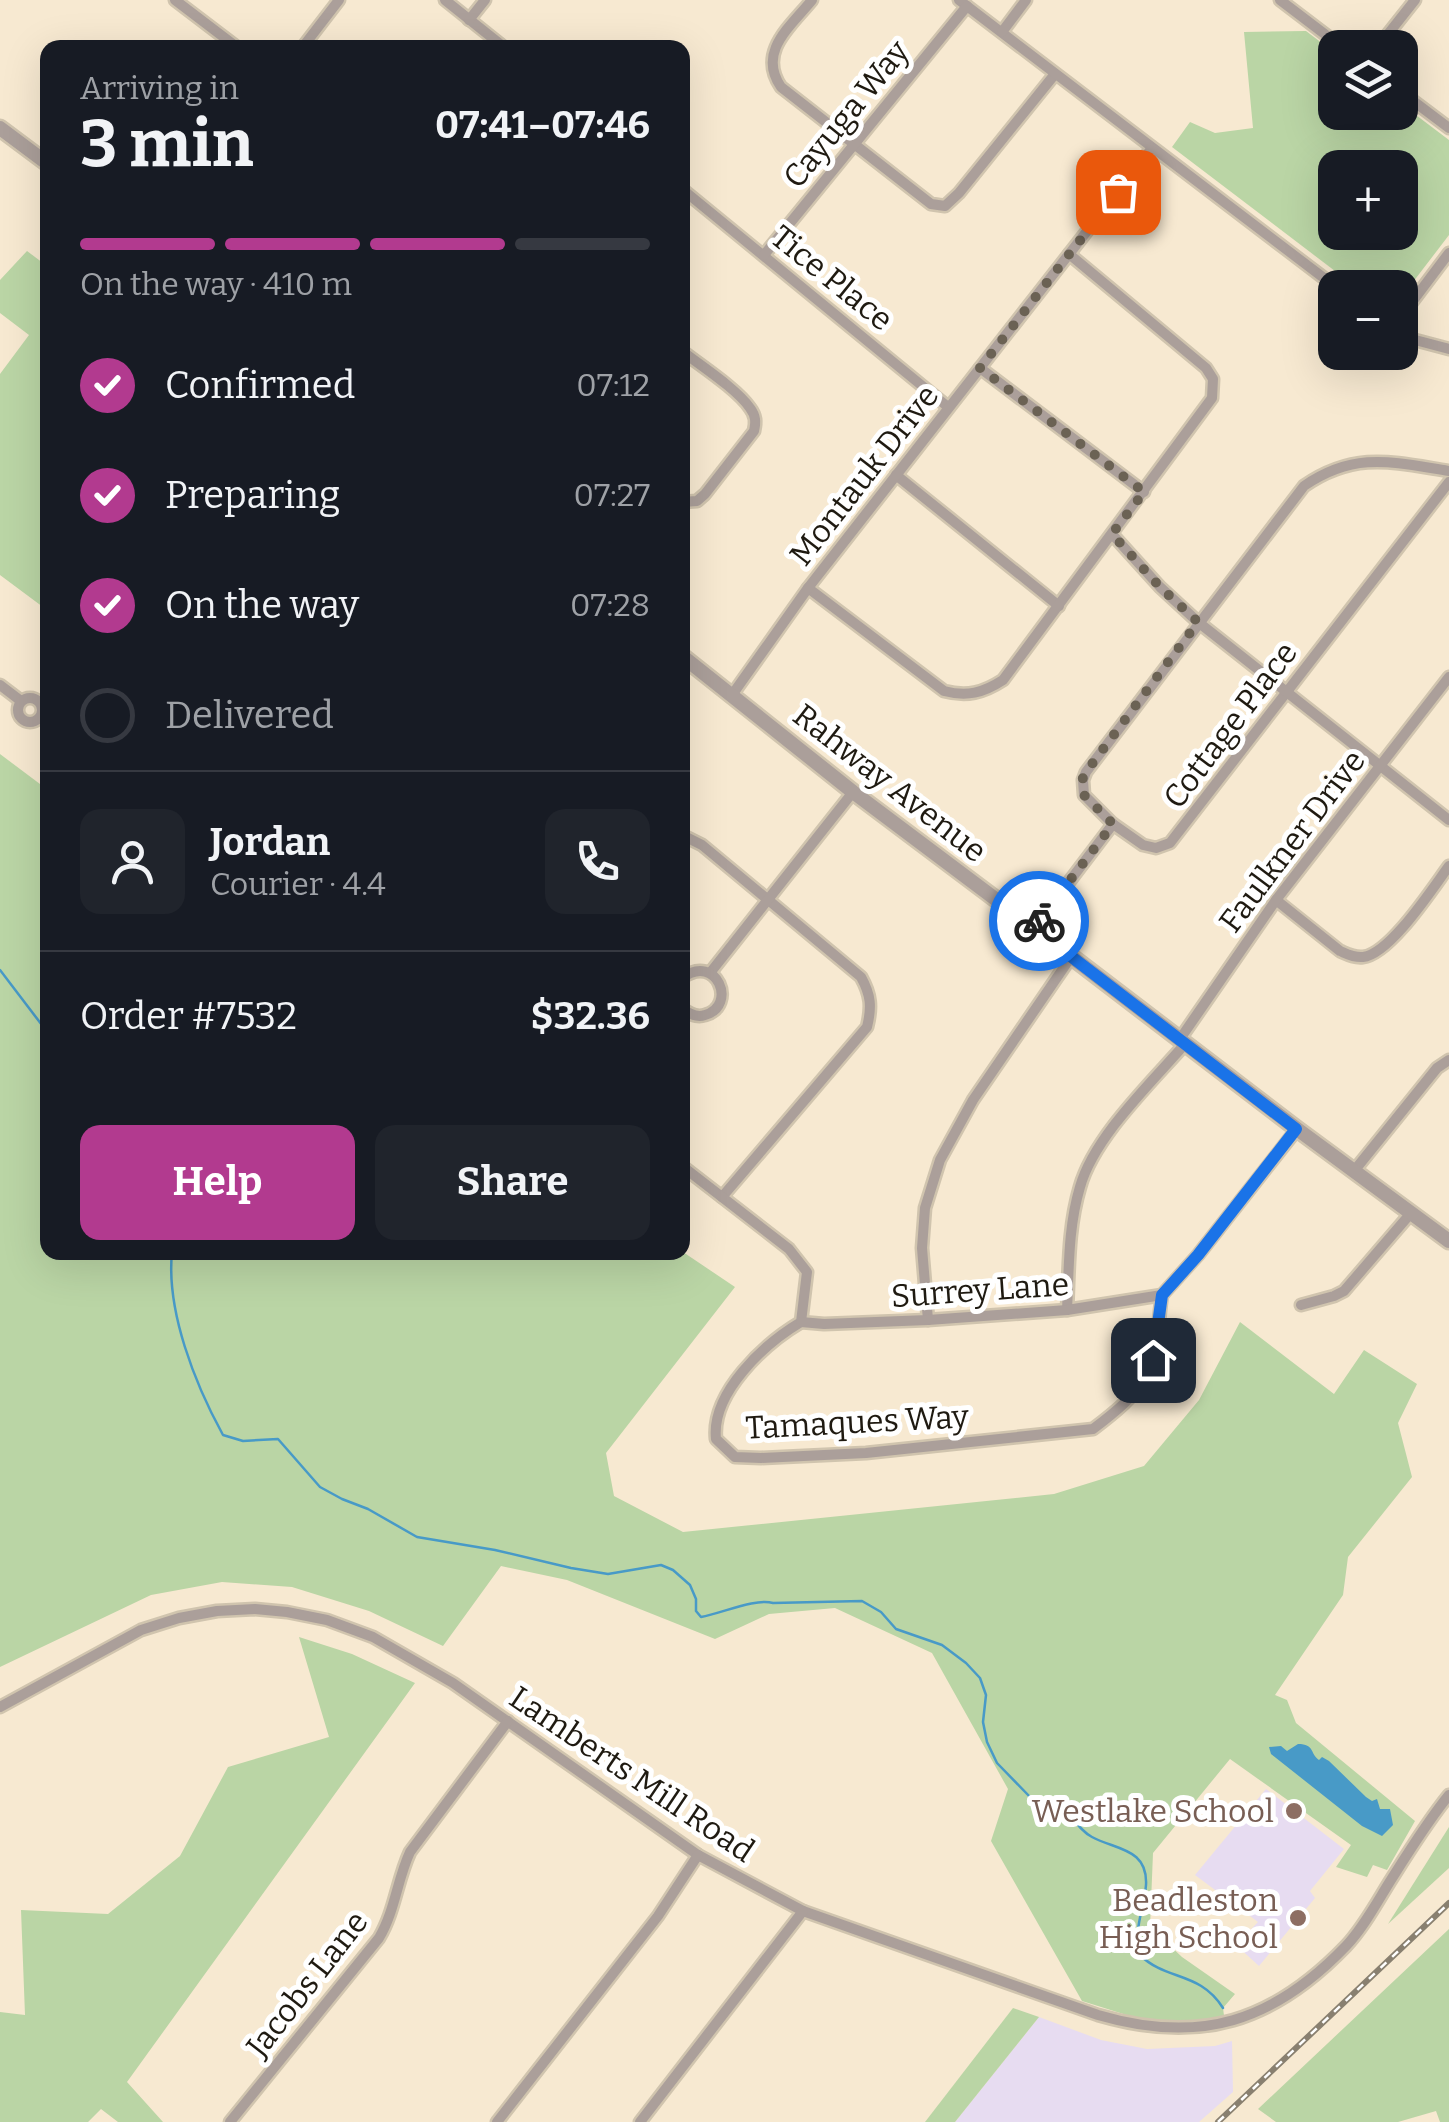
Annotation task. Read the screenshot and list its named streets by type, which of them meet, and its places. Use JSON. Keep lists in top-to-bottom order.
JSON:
{
  "streets": {
    "street": [
      "Cayuga Way",
      "Tice Place",
      "Montauk Drive",
      "Cottage Place",
      "Rahway Avenue",
      "Faulkner Drive",
      "Surrey Lane",
      "Tamaques Way",
      "Lamberts Mill Road",
      "Jacobs Lane"
    ]
  },
  "crossings": [
    ["Cayuga Way", "Tice Place"],
    ["Tice Place", "Montauk Drive"],
    ["Montauk Drive", "Rahway Avenue"],
    ["Rahway Avenue", "Faulkner Drive"],
    ["Faulkner Drive", "Surrey Lane"],
    ["Surrey Lane", "Tamaques Way"],
    ["Lamberts Mill Road", "Jacobs Lane"]
  ],
  "places": ["Westlake School", "Beadleston High School"],
  "page": {
    "map_buttons": ["+", "−"],
    "heading": ["3 min", "Arriving in", "07:41–07:46"],
    "panel": [
      "Jordan",
      "Courier · 4.4",
      "Order #7532",
      "$32.36"
    ],
    "bar": "On the way · 410 m",
    "list": [
      ["Confirmed", "07:12"],
      ["Preparing", "07:27"],
      ["On the way", "07:28"],
      "Delivered"
    ],
    "buttons": ["Help", "Share"]
  }
}
